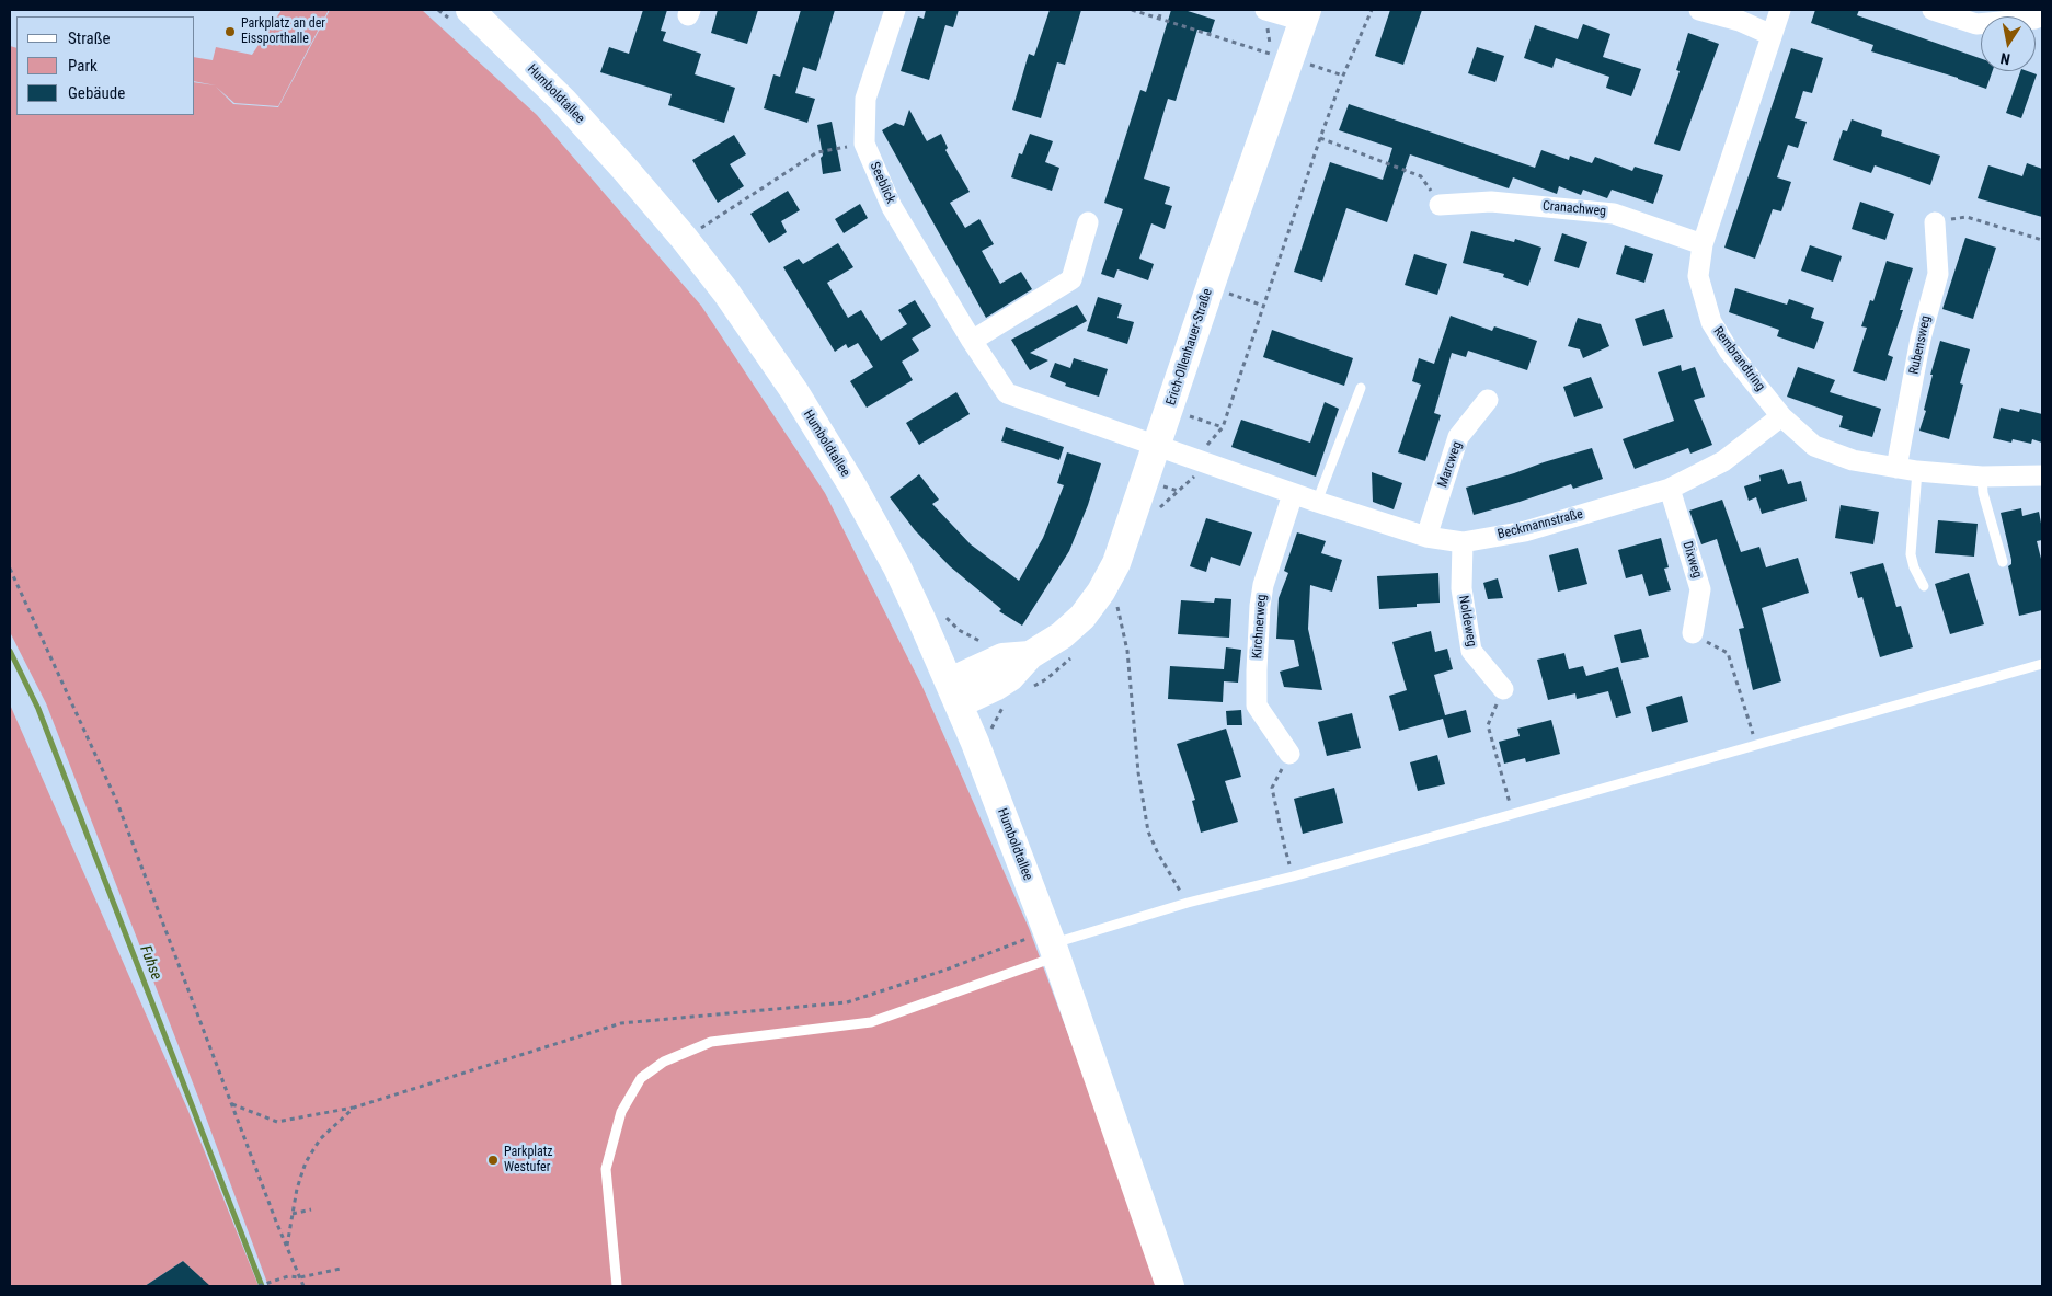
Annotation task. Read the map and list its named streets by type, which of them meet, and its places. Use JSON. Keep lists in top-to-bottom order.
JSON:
{
  "streets": {
    "street": [
      "Humboldtallee",
      "Seeblick",
      "Cranachweg",
      "Rubensweg",
      "Erich-Ollenhauer-Straße",
      "Rembrandtring",
      "Marcweg",
      "Beckmannstraße",
      "Dixweg",
      "Noldeweg",
      "Kirchnerweg"
    ]
  },
  "crossings": [
    ["Humboldtallee", "Erich-Ollenhauer-Straße"],
    ["Seeblick", "Erich-Ollenhauer-Straße"],
    ["Seeblick", "Beckmannstraße"],
    ["Cranachweg", "Rembrandtring"],
    ["Rubensweg", "Rembrandtring"],
    ["Erich-Ollenhauer-Straße", "Beckmannstraße"],
    ["Rembrandtring", "Beckmannstraße"],
    ["Marcweg", "Beckmannstraße"],
    ["Beckmannstraße", "Dixweg"],
    ["Beckmannstraße", "Noldeweg"],
    ["Beckmannstraße", "Kirchnerweg"]
  ],
  "water": ["Fuhse"],
  "places": ["Parkplatz an der Eissporthalle", "Parkplatz Westufer"],
  "legend": ["Straße", "Park", "Gebäude"],
  "north": "bottom"
}
